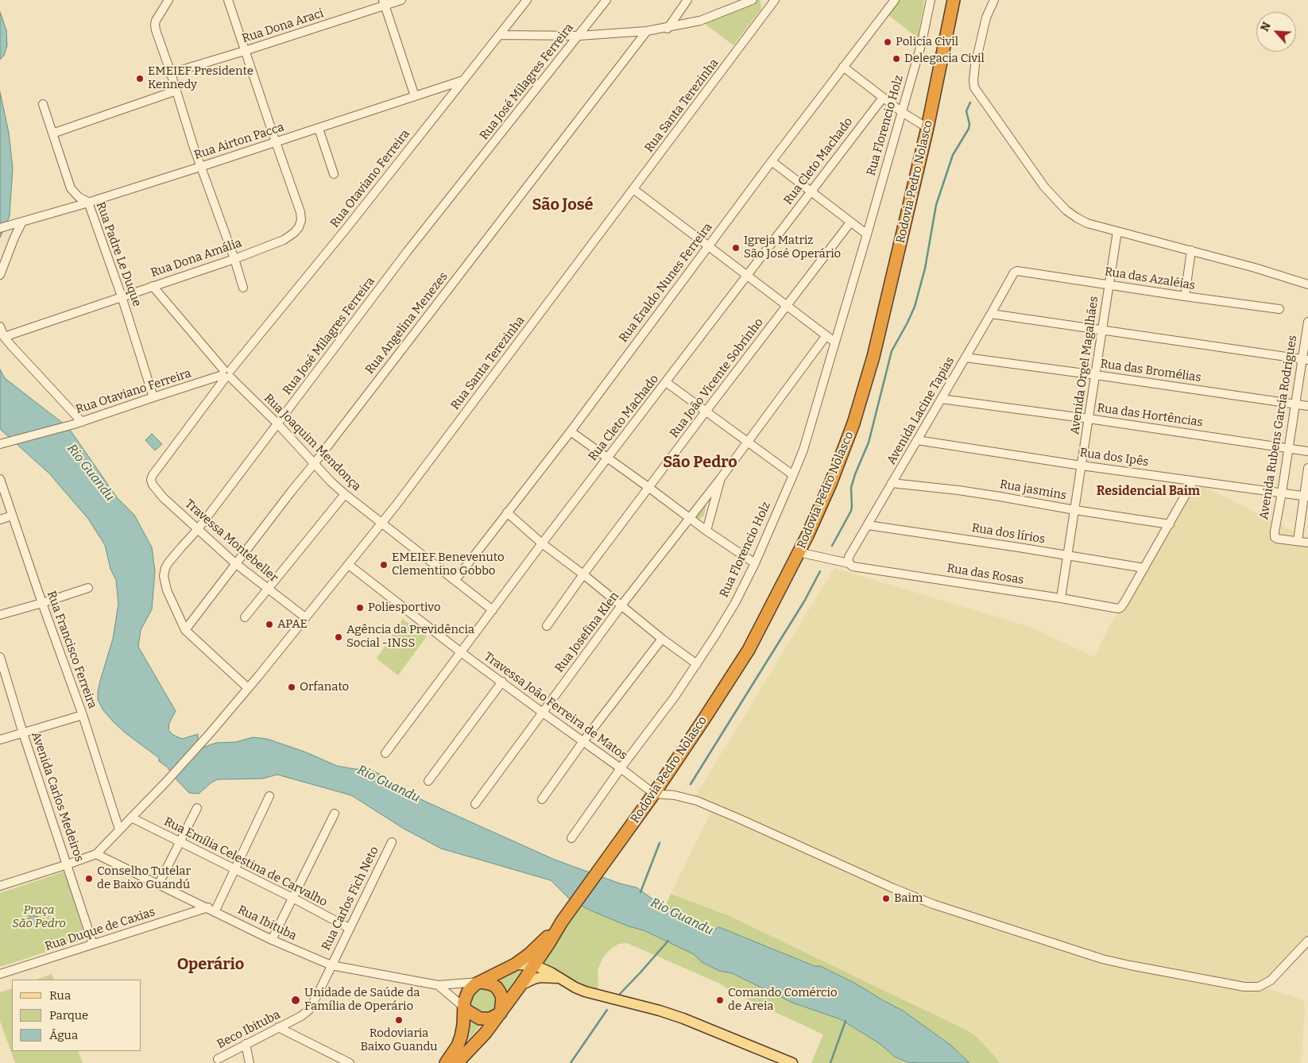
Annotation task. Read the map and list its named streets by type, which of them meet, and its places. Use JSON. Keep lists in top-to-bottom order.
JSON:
{
  "streets": {
    "highway": ["Rodovia Pedro Nolasco"],
    "street": [
      "Rua Dona Araci",
      "Rua José Milagres Ferreira",
      "Rua Santa Terezinha",
      "Rua Florencio Holz",
      "Rua Airton Pacca",
      "Rua Cleto Machado",
      "Rua Otaviano Ferreira",
      "Rua Padre Le Duque",
      "Rua Dona Amália",
      "Rua das Azaléias",
      "Rua Eraldo Nunes Ferreira",
      "Rua Angelina Menezes",
      "Avenida Orgel Magalhães",
      "Rua das Bromélias",
      "Rua João Vicente Sobrinho",
      "Avenida Lacine Tapias",
      "Rua das Hortências",
      "Avenida Rubens Garcia Rodrigues",
      "Rua Joaquim Mendonça",
      "Rua dos Ipês",
      "Rua jasmins",
      "Rua dos lírios",
      "Travessa Montebeller",
      "Rua das Rosas",
      "Rua Josefina Klen",
      "Rua Francisco Ferreira",
      "Travessa João Ferreira de Matos",
      "Avenida Carlos Medeiros",
      "Rua Emília Celestina de Carvalho",
      "Rua Carlos Fich Neto",
      "Rua Ibituba",
      "Rua Duque de Caxias",
      "Beco Ibituba"
    ]
  },
  "crossings": [
    ["Rua José Milagres Ferreira", "Rua Santa Terezinha"],
    ["Rua José Milagres Ferreira", "Rua Angelina Menezes"],
    ["Rua José Milagres Ferreira", "Rua Joaquim Mendonça"],
    ["Rua José Milagres Ferreira", "Travessa Montebeller"],
    ["Rua Santa Terezinha", "Rua Joaquim Mendonça"],
    ["Rua Santa Terezinha", "Travessa Montebeller"],
    ["Rua Santa Terezinha", "Rua Francisco Ferreira"],
    ["Rua Santa Terezinha", "Travessa João Ferreira de Matos"],
    ["Rua Santa Terezinha", "Rua Emília Celestina de Carvalho"],
    ["Rua Santa Terezinha", "Rua Ibituba"],
    ["Rua Florencio Holz", "Travessa João Ferreira de Matos"],
    ["Rua Airton Pacca", "Rua Otaviano Ferreira"],
    ["Rua Airton Pacca", "Rua Padre Le Duque"],
    ["Rua Airton Pacca", "Rua Dona Amália"],
    ["Rua Cleto Machado", "Rua Joaquim Mendonça"],
    ["Rua Cleto Machado", "Travessa João Ferreira de Matos"],
    ["Rua Otaviano Ferreira", "Rua Padre Le Duque"],
    ["Rua Otaviano Ferreira", "Rua Joaquim Mendonça"],
    ["Rua Otaviano Ferreira", "Travessa Montebeller"],
    ["Rodovia Pedro Nolasco", "Rua das Rosas"],
    ["Rodovia Pedro Nolasco", "Travessa João Ferreira de Matos"],
    ["Rodovia Pedro Nolasco", "Rua Ibituba"],
    ["Rua Padre Le Duque", "Rua Dona Amália"],
    ["Rua Dona Amália", "Rua Joaquim Mendonça"],
    ["Rua das Azaléias", "Avenida Orgel Magalhães"],
    ["Rua das Azaléias", "Avenida Lacine Tapias"],
    ["Rua Eraldo Nunes Ferreira", "Rua Joaquim Mendonça"],
    ["Rua Angelina Menezes", "Rua Joaquim Mendonça"],
    ["Rua Angelina Menezes", "Travessa Montebeller"],
    ["Avenida Orgel Magalhães", "Rua das Bromélias"],
    ["Avenida Orgel Magalhães", "Rua das Hortências"],
    ["Avenida Orgel Magalhães", "Rua dos Ipês"],
    ["Avenida Orgel Magalhães", "Rua jasmins"],
    ["Avenida Orgel Magalhães", "Rua dos lírios"],
    ["Avenida Orgel Magalhães", "Rua das Rosas"],
    ["Rua das Bromélias", "Avenida Lacine Tapias"],
    ["Rua das Bromélias", "Avenida Rubens Garcia Rodrigues"],
    ["Avenida Lacine Tapias", "Rua das Hortências"],
    ["Avenida Lacine Tapias", "Rua dos Ipês"],
    ["Avenida Lacine Tapias", "Rua jasmins"],
    ["Avenida Lacine Tapias", "Rua dos lírios"],
    ["Avenida Lacine Tapias", "Rua das Rosas"],
    ["Rua das Hortências", "Avenida Rubens Garcia Rodrigues"],
    ["Avenida Rubens Garcia Rodrigues", "Rua dos Ipês"],
    ["Rua dos lírios", "Rua das Rosas"],
    ["Rua Josefina Klen", "Travessa João Ferreira de Matos"],
    ["Avenida Carlos Medeiros", "Rua Duque de Caxias"],
    ["Rua Emília Celestina de Carvalho", "Rua Carlos Fich Neto"],
    ["Rua Carlos Fich Neto", "Rua Ibituba"],
    ["Rua Carlos Fich Neto", "Beco Ibituba"],
    ["Rua Ibituba", "Rua Duque de Caxias"],
    ["Rua Ibituba", "Beco Ibituba"]
  ],
  "districts": [
    "São José",
    "São Pedro",
    "Residencial Baim",
    "Operário"
  ],
  "water": ["Rio Guandu"],
  "parks": ["Praça São Pedro"],
  "places": [
    "Policía Civil",
    "Delegacia Civil",
    "EMEIEF Presidente Kennedy",
    "Igreja Matriz São José Operário",
    "EMEIEF Benevenuto Clementino Gobbo",
    "Poliesportivo",
    "APAE",
    "Agência da Previdência Social -INSS",
    "Orfanato",
    "Conselho Tutelar de Baixo Guandú",
    "Baim",
    "Unidade de Saúde da Família de Operário",
    "Comando Comércio de Areia",
    "Rodoviaria Baixo Guandu"
  ],
  "legend": ["Rua", "Parque", "Água"],
  "north": "top left"
}
